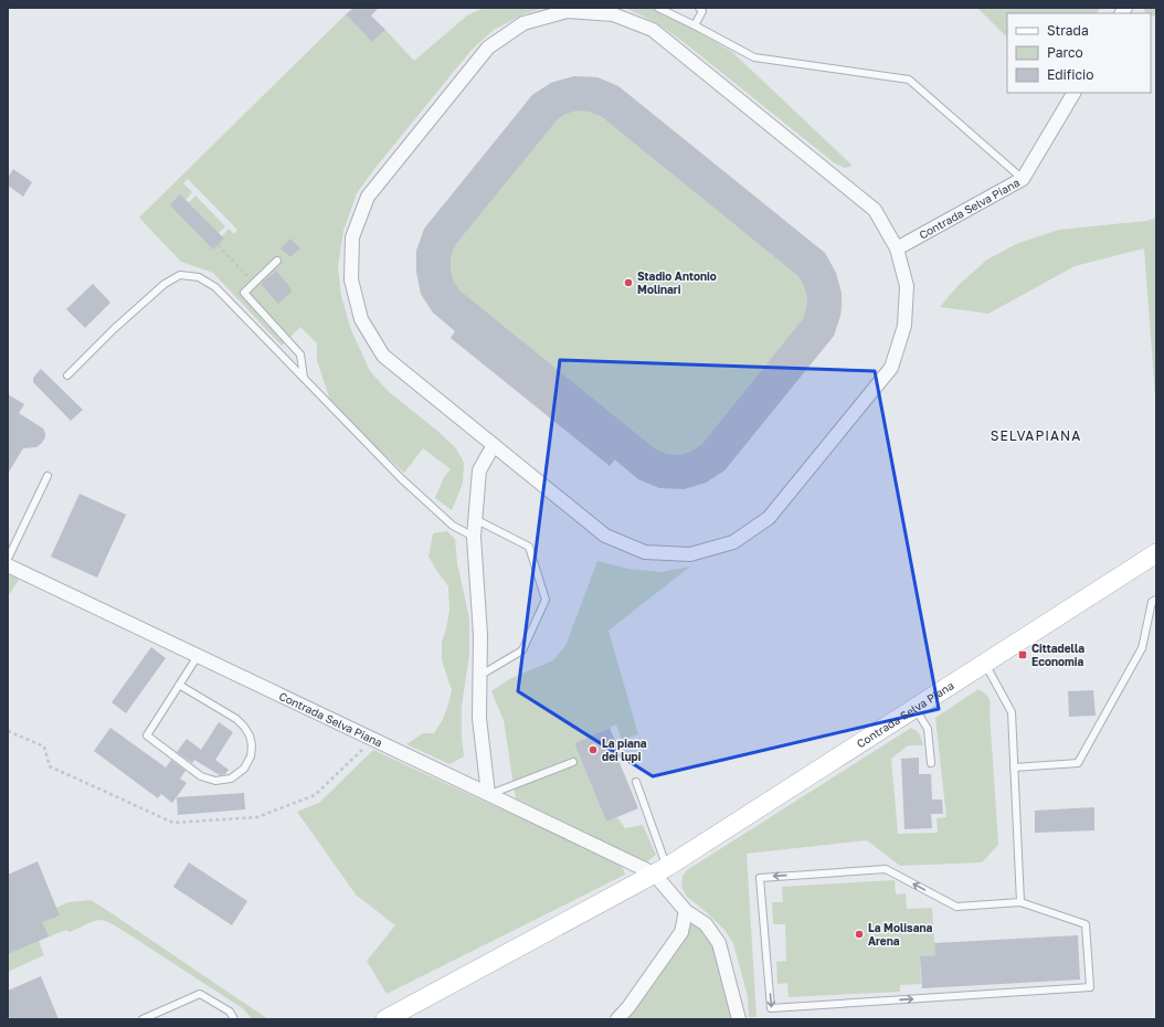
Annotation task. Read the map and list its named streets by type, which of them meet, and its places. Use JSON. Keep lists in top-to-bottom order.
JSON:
{
  "streets": {
    "street": ["Contrada Selva Piana"]
  },
  "districts": ["SELVAPIANA"],
  "places": {
    "other": ["Stadio Antonio Molinari", "La piana dei lupi", "La Molisana Arena"],
    "transit": ["Cittadella Economia"]
  },
  "legend": ["Strada", "Parco", "Edificio"]
}
